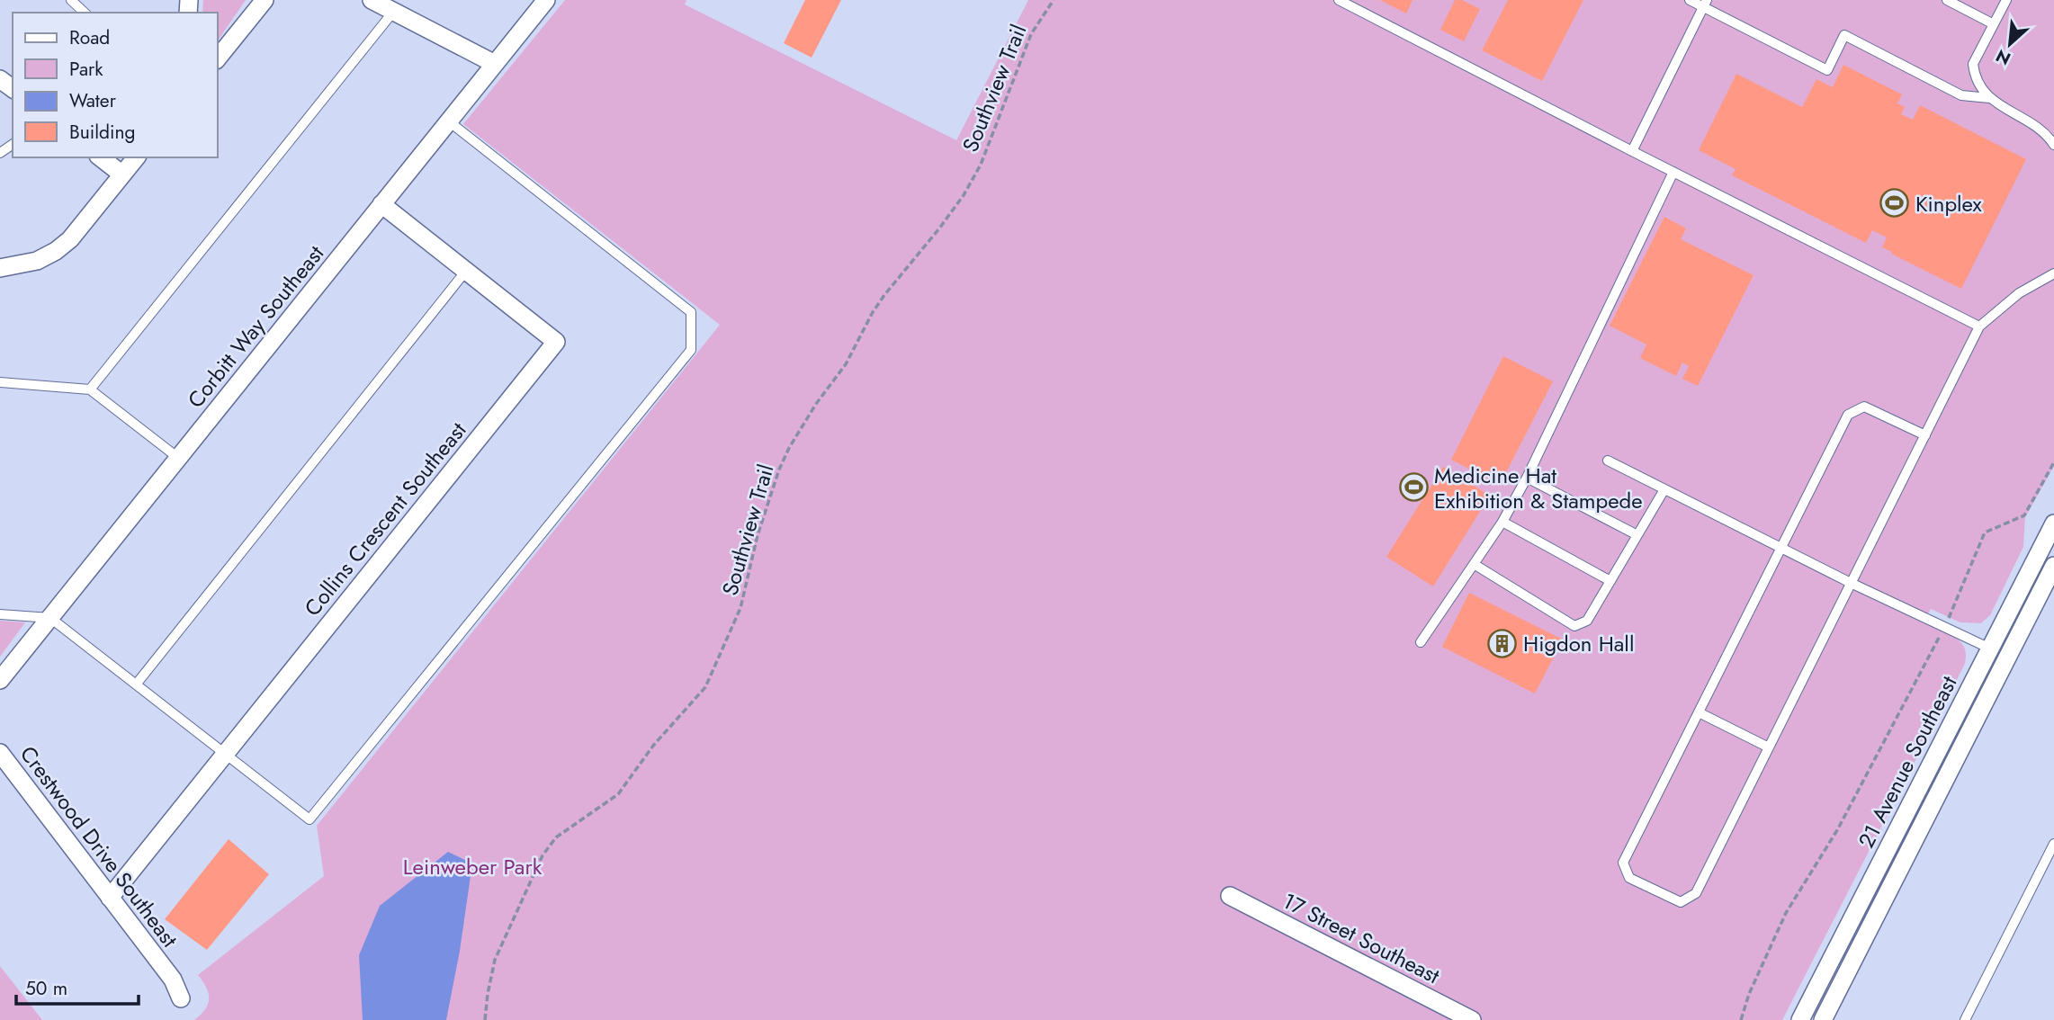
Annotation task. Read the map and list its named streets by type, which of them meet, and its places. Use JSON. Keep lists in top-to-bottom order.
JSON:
{
  "streets": {
    "street": [
      "Corbitt Way Southeast",
      "Collins Crescent Southeast",
      "21 Avenue Southeast",
      "Crestwood Drive Southeast",
      "17 Street Southeast"
    ],
    "path": ["Southview Trail"]
  },
  "crossings": [
    ["Corbitt Way Southeast", "Collins Crescent Southeast"],
    ["Collins Crescent Southeast", "Crestwood Drive Southeast"]
  ],
  "parks": ["Leinweber Park"],
  "places": {
    "sports": ["Kinplex", "Medicine Hat Exhibition & Stampede"],
    "building": ["Higdon Hall"]
  },
  "legend": [
    "Road",
    "Park",
    "Water",
    "Building"
  ],
  "scale_bar": "50 m",
  "north": "bottom left"
}
